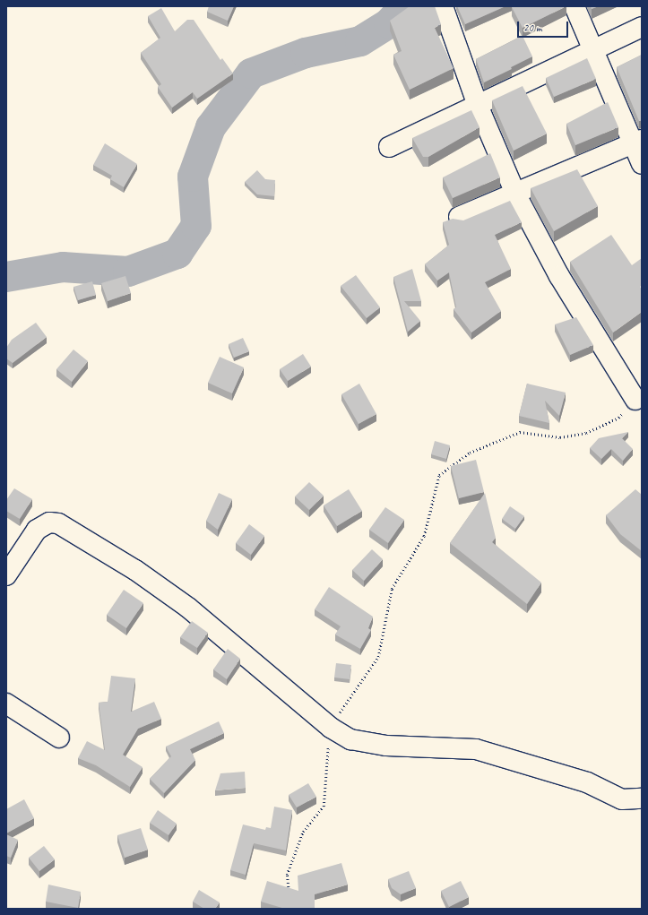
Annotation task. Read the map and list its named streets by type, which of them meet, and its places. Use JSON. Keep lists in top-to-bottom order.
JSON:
{
  "scale_bar": "20 m"
}
